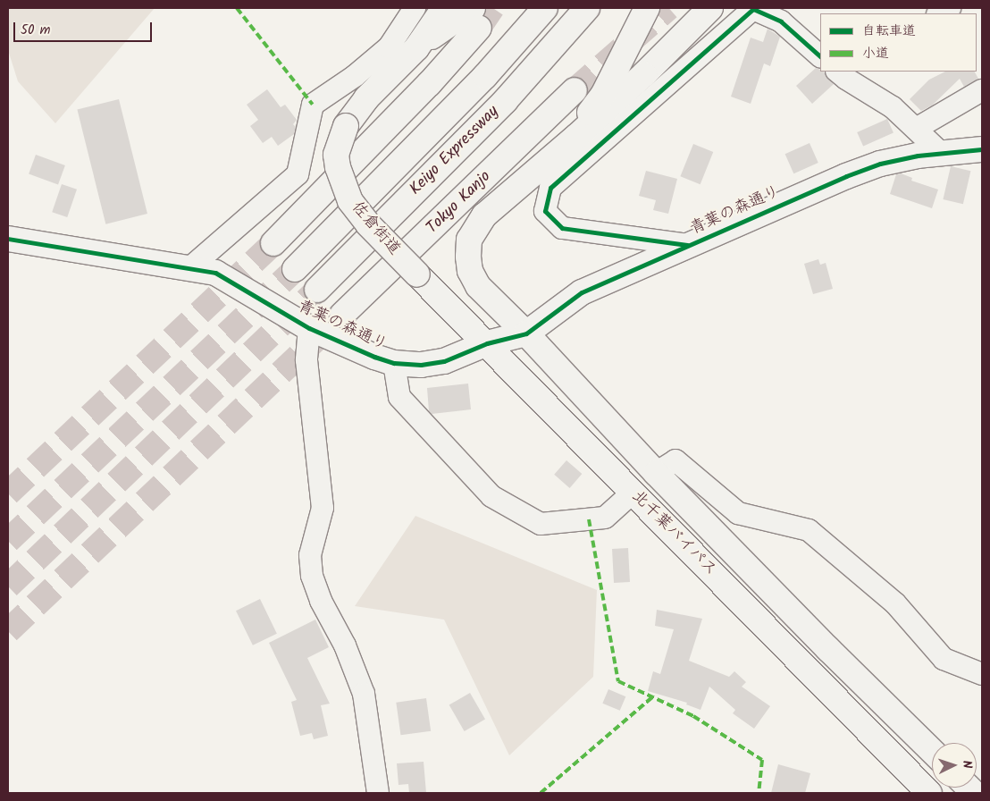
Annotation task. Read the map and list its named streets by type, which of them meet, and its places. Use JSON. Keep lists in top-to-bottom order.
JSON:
{
  "streets": {
    "main road": [
      "Keiyo Expressway",
      "Tokyo Kanjo",
      "青葉の森通り",
      "佐倉街道",
      "北千葉バイパス"
    ]
  },
  "crossings": [
    ["青葉の森通り", "北千葉バイパス"],
    ["佐倉街道", "北千葉バイパス"]
  ],
  "legend": ["自転車道", "小道"],
  "scale_bar": "50 m",
  "north": "right"
}
